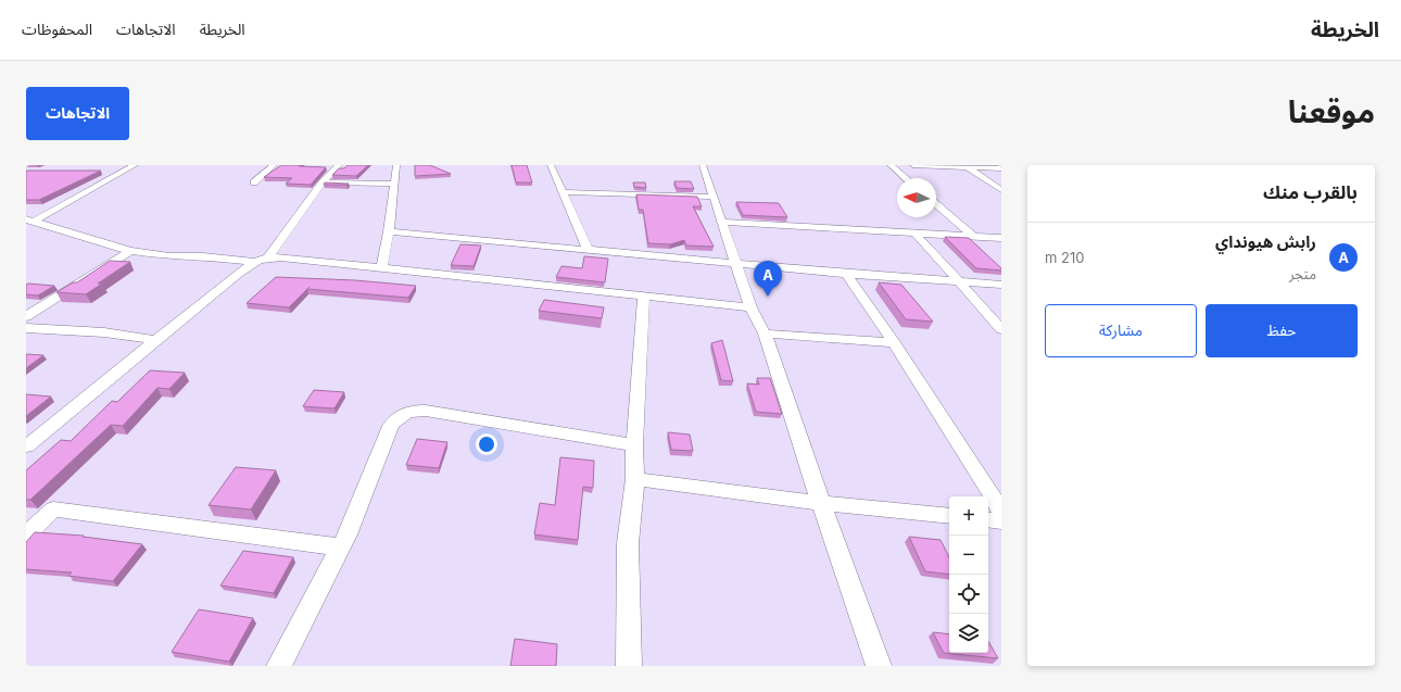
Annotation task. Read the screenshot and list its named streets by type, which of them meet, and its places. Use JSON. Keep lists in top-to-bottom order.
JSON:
{
  "north": "left",
  "page": {
    "header": "الخريطة",
    "nav": ["الخريطة", "الاتجاهات", "المحفوظات"],
    "title": "موقعنا",
    "buttons": [
      "الاتجاهات",
      ["حفظ", "مشاركة"]
    ],
    "heading": "بالقرب منك",
    "list": [
      {
        "mark": "A",
        "name": "رابش هيونداي",
        "note": "متجر",
        "value": "210 m"
      }
    ],
    "pins": "A",
    "map_buttons": ["+", "−"]
  }
}
